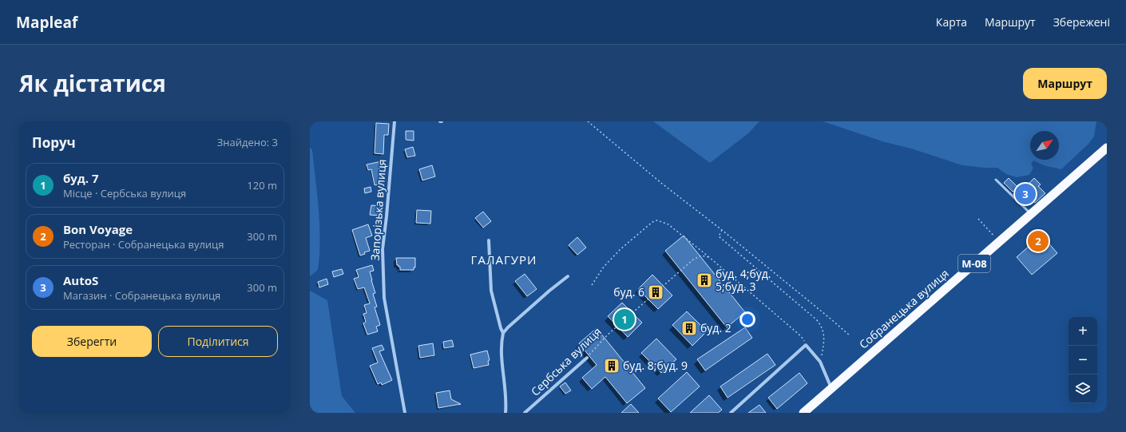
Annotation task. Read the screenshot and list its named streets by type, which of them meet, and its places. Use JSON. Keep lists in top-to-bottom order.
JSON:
{
  "streets": {
    "highway": ["М-08", "Собранецька вулиця"],
    "street": ["Запорізька вулиця", "Сербська вулиця"]
  },
  "districts": ["ГАЛАГУРИ"],
  "places": {
    "building": [
      "буд. 4;буд. 5;буд. 3",
      "буд. 6",
      "буд. 2",
      "буд. 8;буд. 9"
    ]
  },
  "north": "top right",
  "page": {
    "header": "Mapleaf",
    "nav": ["Карта", "Маршрут", "Збережені"],
    "title": "Як дістатися",
    "buttons": [
      "Маршрут",
      ["Зберегти", "Поділитися"]
    ],
    "heading": ["Поруч", "Знайдено: 3"],
    "list": [
      {
        "mark": "1",
        "name": "буд. 7",
        "note": "Місце · Сербська вулиця",
        "value": "120 m"
      },
      {
        "mark": "2",
        "name": "Bon Voyage",
        "note": "Ресторан · Собранецька вулиця",
        "value": "300 m"
      },
      {
        "mark": "3",
        "name": "AutoS",
        "note": "Магазин · Собранецька вулиця",
        "value": "300 m"
      }
    ],
    "pins": ["3", "2", "1"],
    "map_buttons": ["+", "−"]
  }
}
